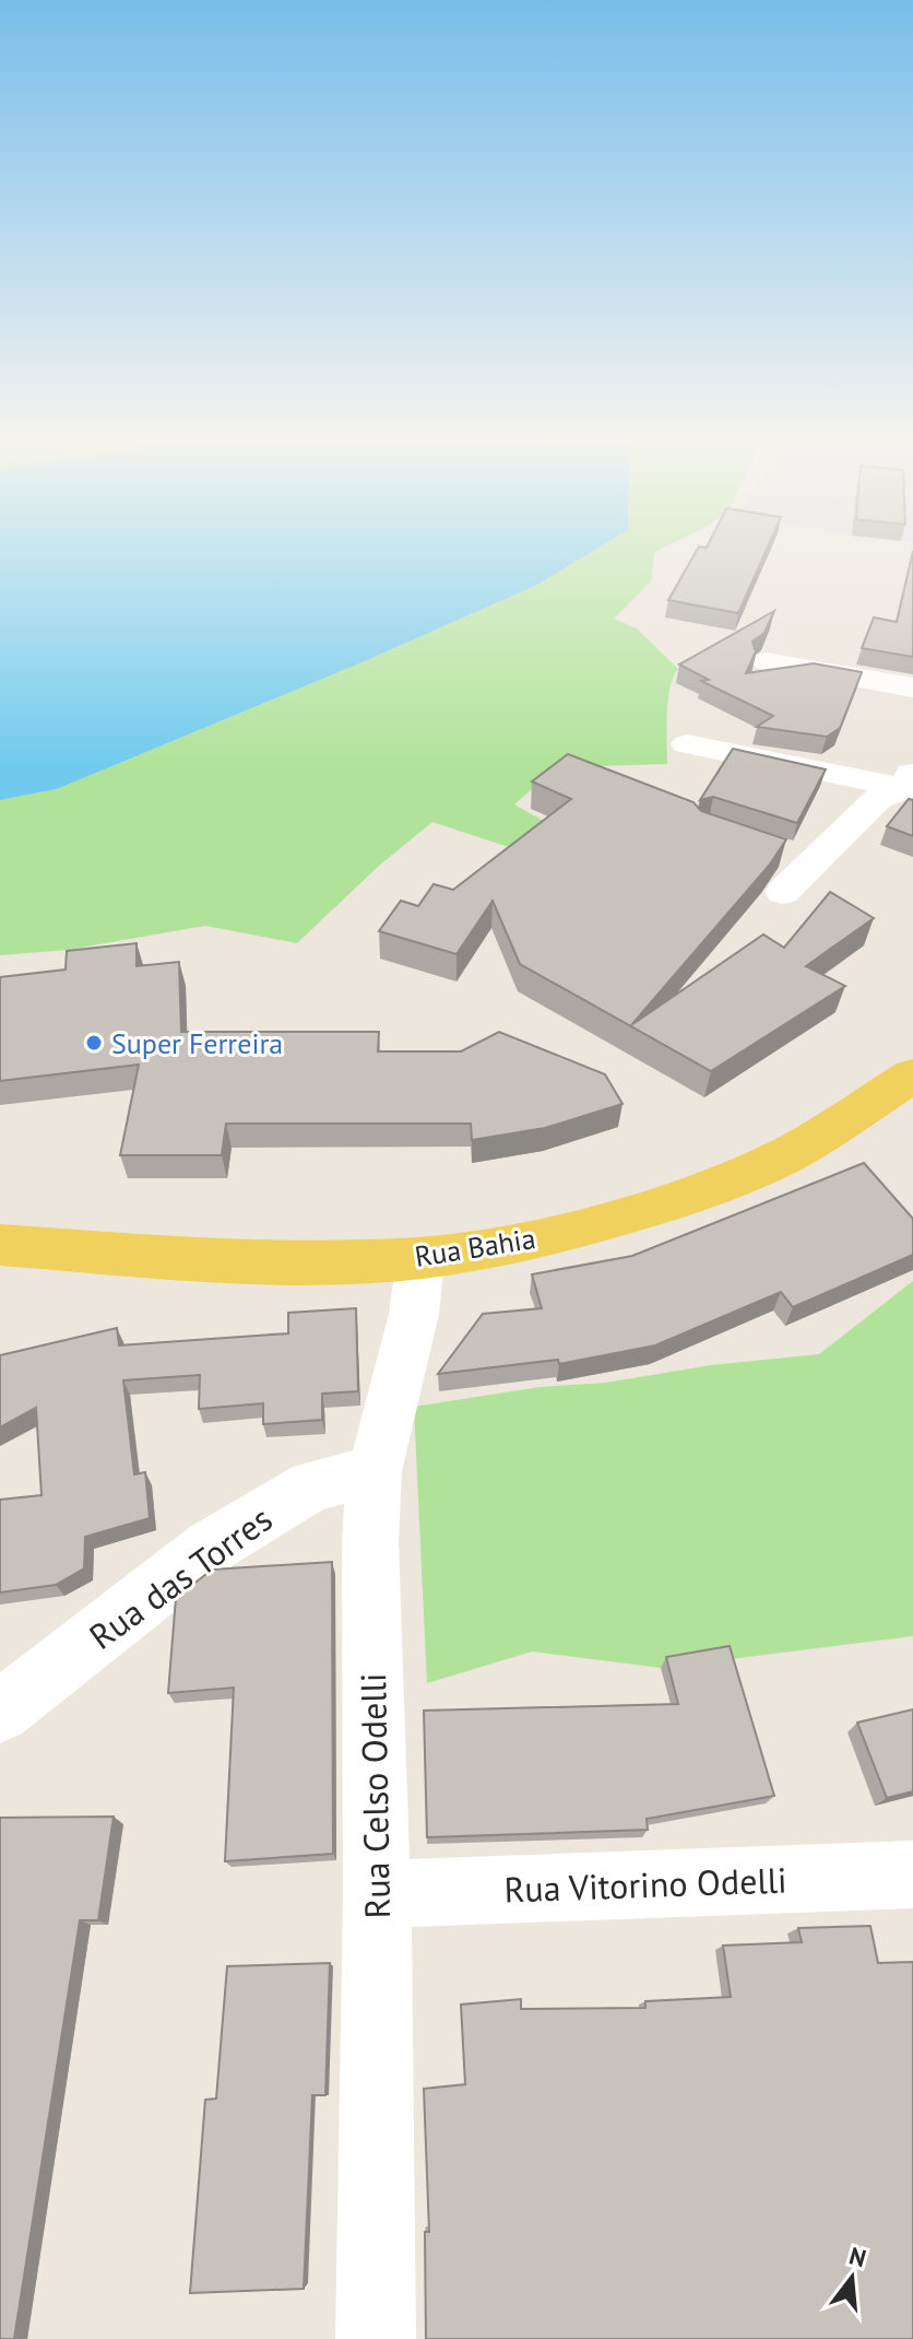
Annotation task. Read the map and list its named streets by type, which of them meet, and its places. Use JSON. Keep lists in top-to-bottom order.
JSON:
{
  "streets": {
    "main road": ["Rua Bahia"],
    "street": ["Rua das Torres", "Rua Celso Odelli", "Rua Vitorino Odelli"]
  },
  "crossings": [
    ["Rua Bahia", "Rua Celso Odelli"],
    ["Rua das Torres", "Rua Celso Odelli"],
    ["Rua Celso Odelli", "Rua Vitorino Odelli"]
  ],
  "places": ["Super Ferreira"],
  "north": "top"
}
